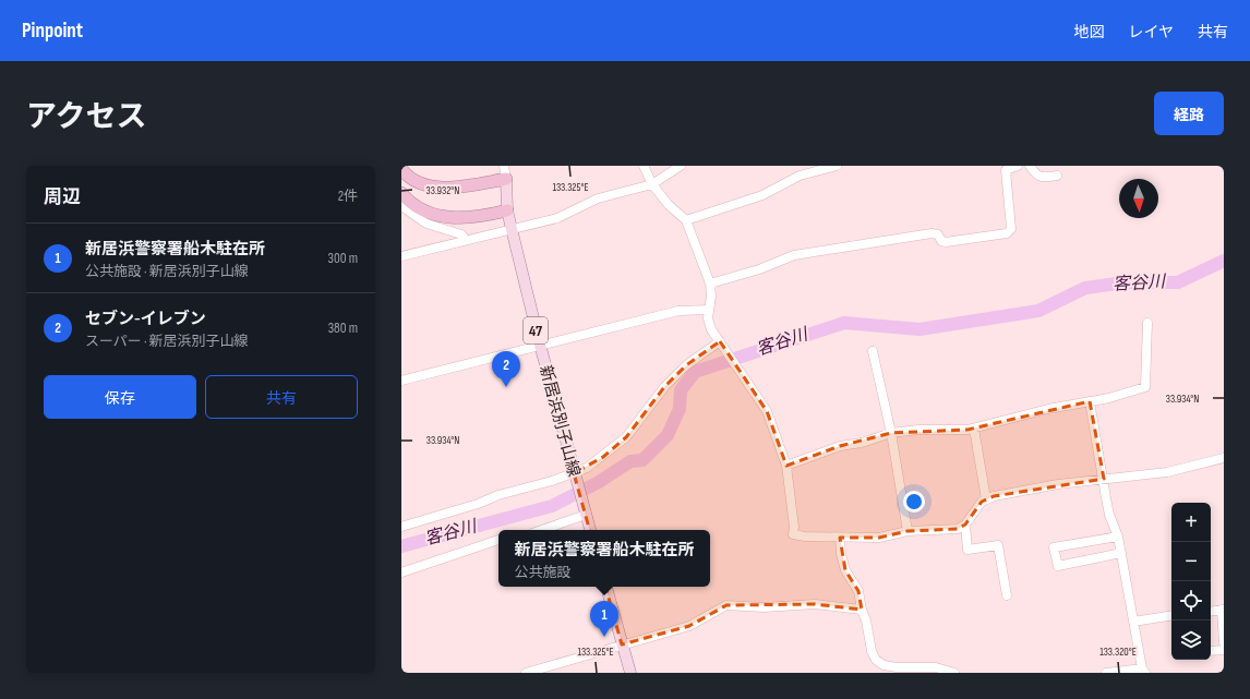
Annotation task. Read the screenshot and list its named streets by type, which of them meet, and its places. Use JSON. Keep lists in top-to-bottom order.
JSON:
{
  "streets": {
    "main road": ["47", "新居浜別子山線"]
  },
  "water": ["客谷川"],
  "north": "bottom",
  "page": {
    "header": "Pinpoint",
    "nav": ["地図", "レイヤ", "共有"],
    "title": "アクセス",
    "buttons": [
      "経路",
      ["保存", "共有"]
    ],
    "heading": ["周辺", "2件"],
    "list": [
      {
        "mark": "1",
        "name": "新居浜警察署船木駐在所",
        "note": "公共施設 · 新居浜別子山線",
        "value": "300 m"
      },
      {
        "mark": "2",
        "name": "セブン-イレブン",
        "note": "スーパー · 新居浜別子山線",
        "value": "380 m"
      }
    ],
    "pins": ["2", "1"],
    "map_buttons": ["+", "−"],
    "popup": ["新居浜警察署船木駐在所", "公共施設"]
  },
  "coordinates": [
    "133.325°E",
    "33.932°N",
    "33.934°N",
    "133.320°E"
  ]
}
